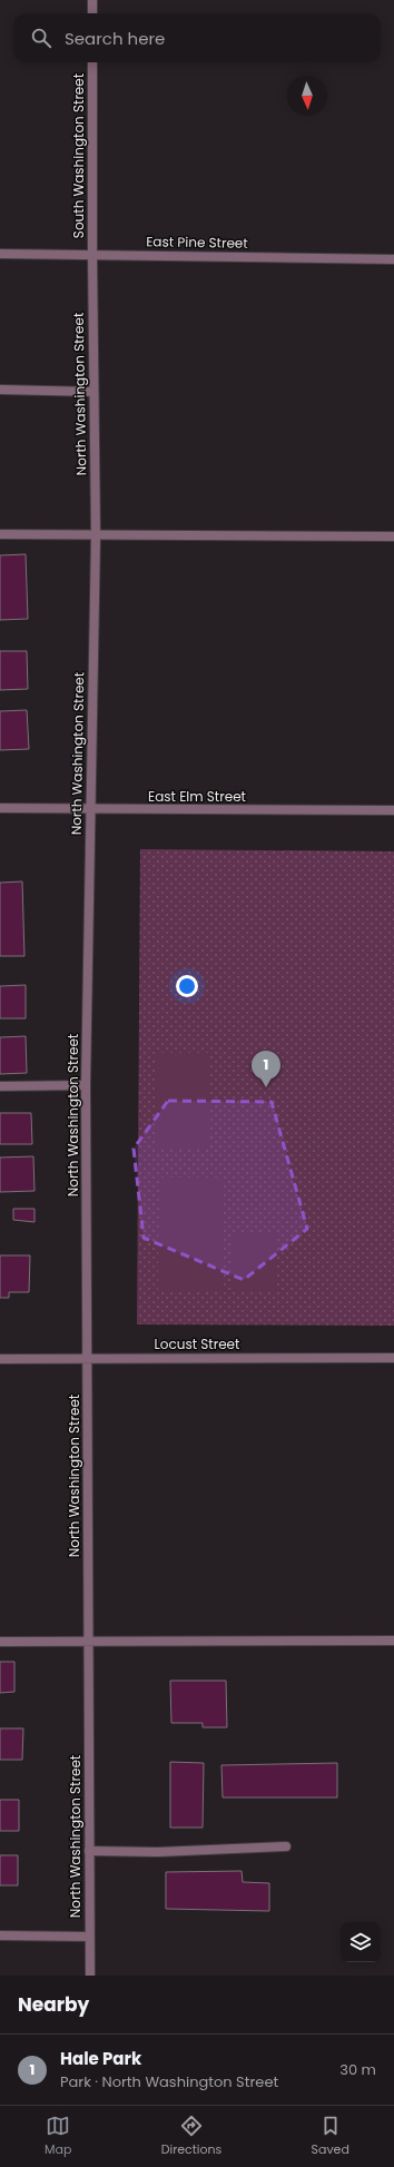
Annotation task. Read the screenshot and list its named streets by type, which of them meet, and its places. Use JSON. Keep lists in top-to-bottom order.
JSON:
{
  "streets": {
    "street": [
      "South Washington Street",
      "East Pine Street",
      "North Washington Street",
      "East Elm Street",
      "Locust Street"
    ]
  },
  "crossings": [
    ["South Washington Street", "East Pine Street"],
    ["South Washington Street", "North Washington Street"],
    ["East Pine Street", "North Washington Street"],
    ["North Washington Street", "East Elm Street"],
    ["North Washington Street", "Locust Street"]
  ],
  "north": "bottom",
  "page": {
    "search": "Search here",
    "pins": "1",
    "heading": "Nearby",
    "list": [
      {
        "mark": "1",
        "name": "Hale Park",
        "note": "Park · North Washington Street",
        "value": "30 m"
      }
    ],
    "nav": ["Map", "Directions", "Saved"]
  }
}
